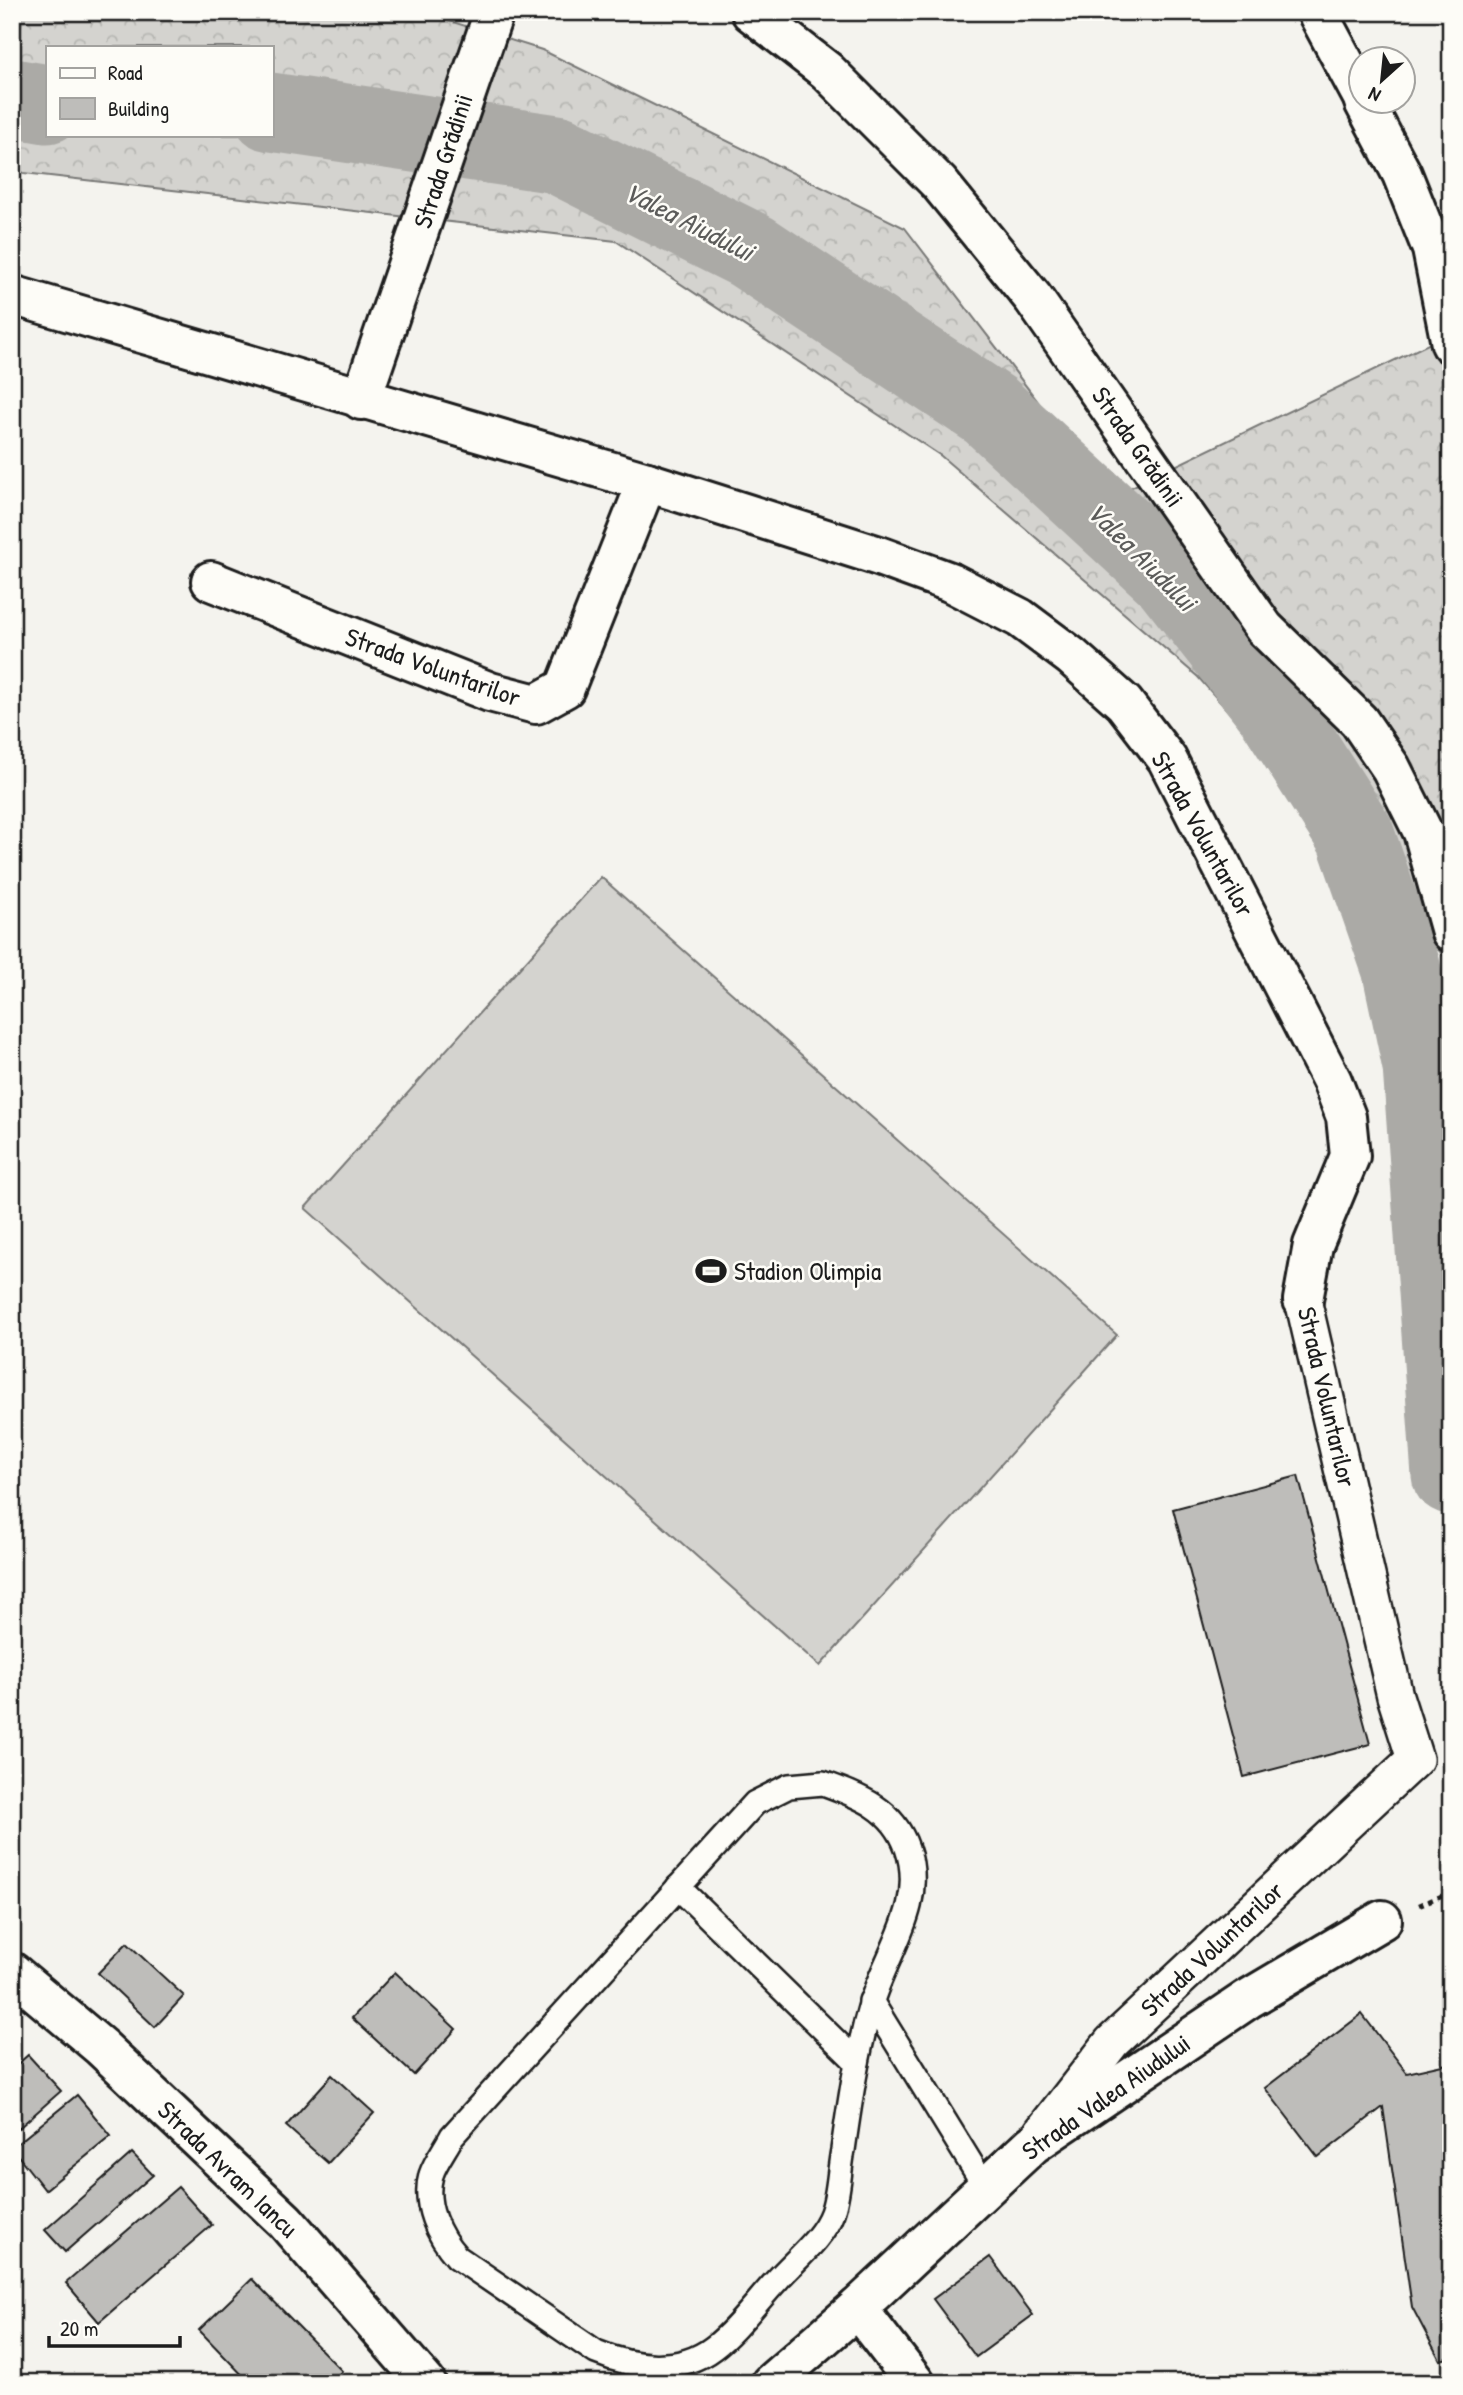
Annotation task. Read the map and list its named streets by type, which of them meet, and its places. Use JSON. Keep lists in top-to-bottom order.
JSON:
{
  "streets": {
    "street": [
      "Strada Grădinii",
      "Strada Voluntarilor",
      "Strada Valea Aiudului",
      "Strada Avram Iancu"
    ]
  },
  "crossings": [
    ["Strada Grădinii", "Strada Voluntarilor"],
    ["Strada Voluntarilor", "Strada Valea Aiudului"]
  ],
  "water": ["Valea Aiudului"],
  "places": {
    "sports": ["Stadion Olimpia"]
  },
  "legend": ["Road", "Building"],
  "scale_bar": "20 m",
  "north": "bottom left"
}
